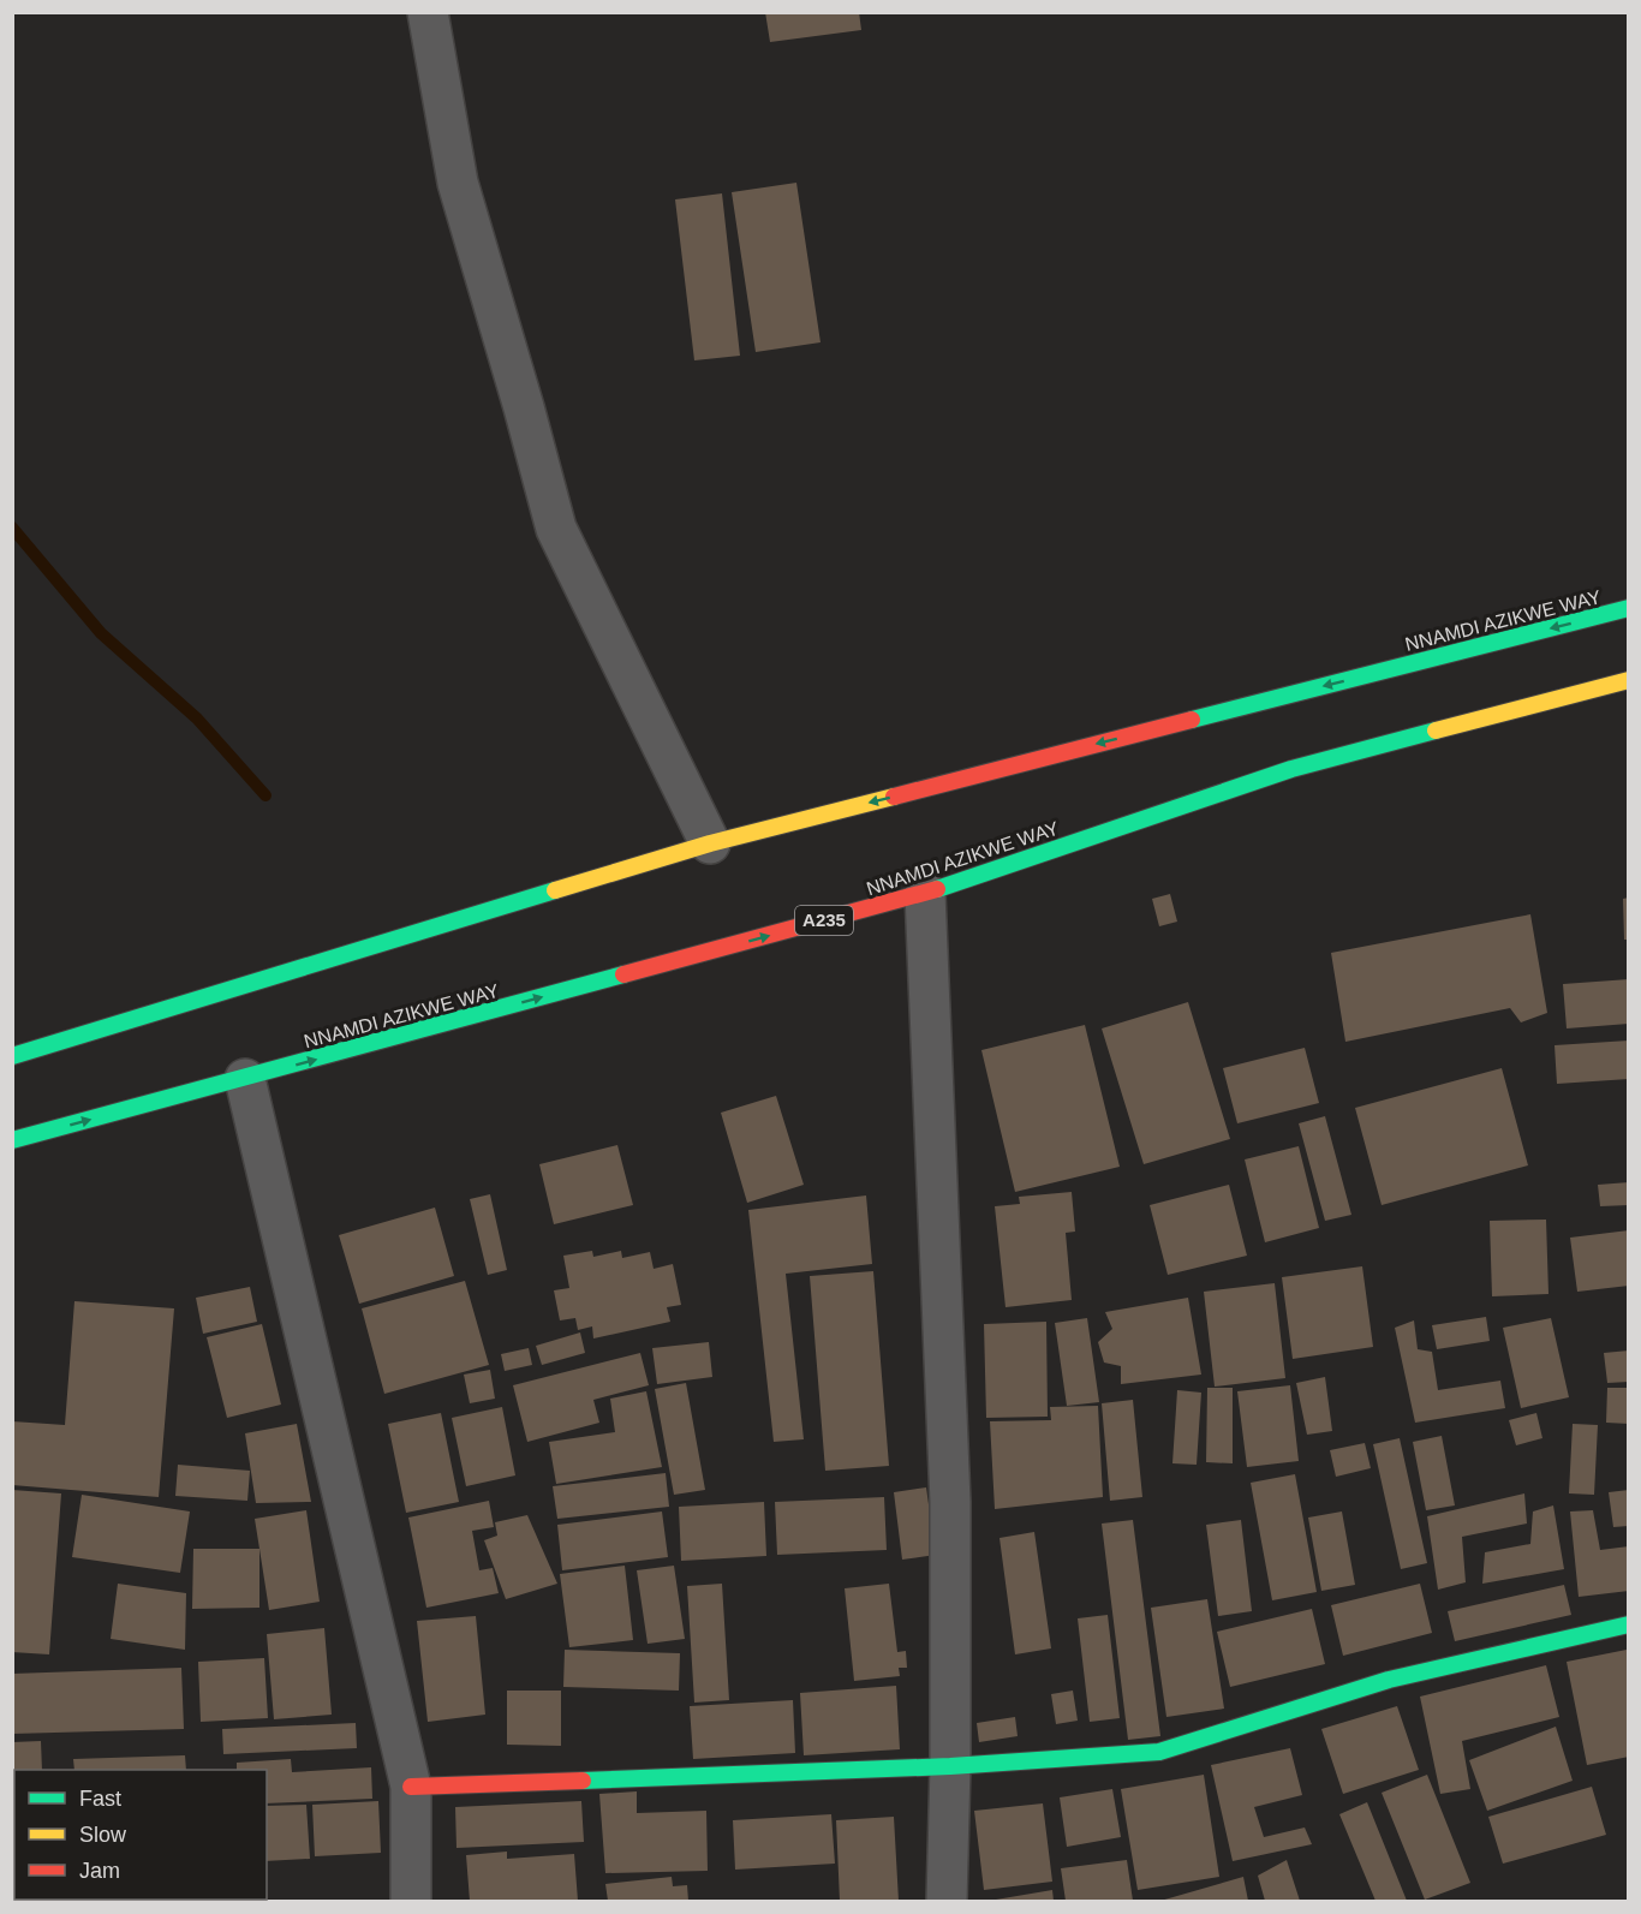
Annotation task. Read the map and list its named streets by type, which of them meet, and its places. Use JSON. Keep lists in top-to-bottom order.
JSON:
{
  "streets": {
    "main road": ["NNAMDI AZIKWE WAY", "A235"]
  },
  "legend": ["Fast", "Slow", "Jam"]
}
